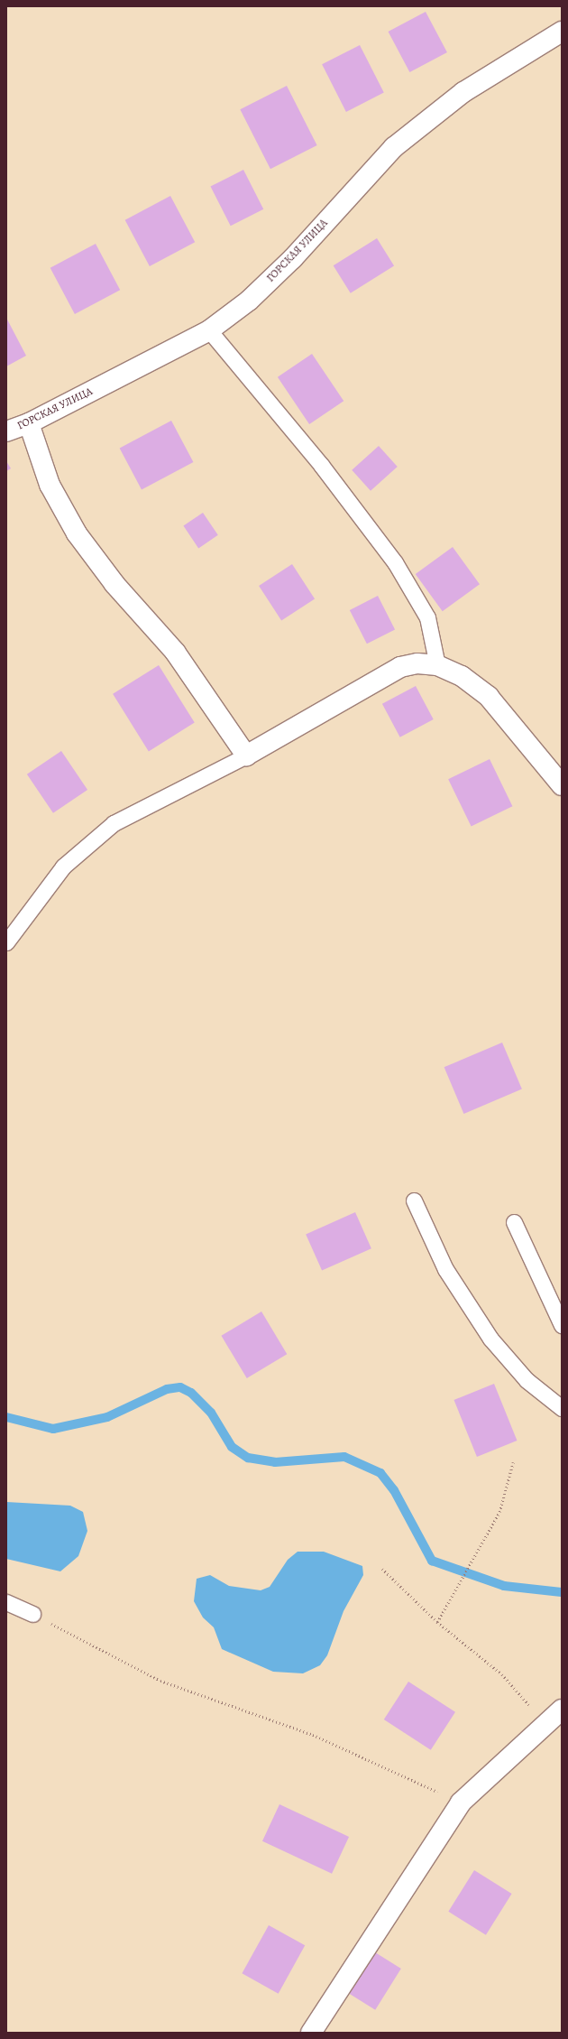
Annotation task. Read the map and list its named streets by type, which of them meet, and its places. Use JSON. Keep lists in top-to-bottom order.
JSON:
{
  "streets": {
    "street": ["ГОРСКАЯ УЛИЦА"]
  }
}
